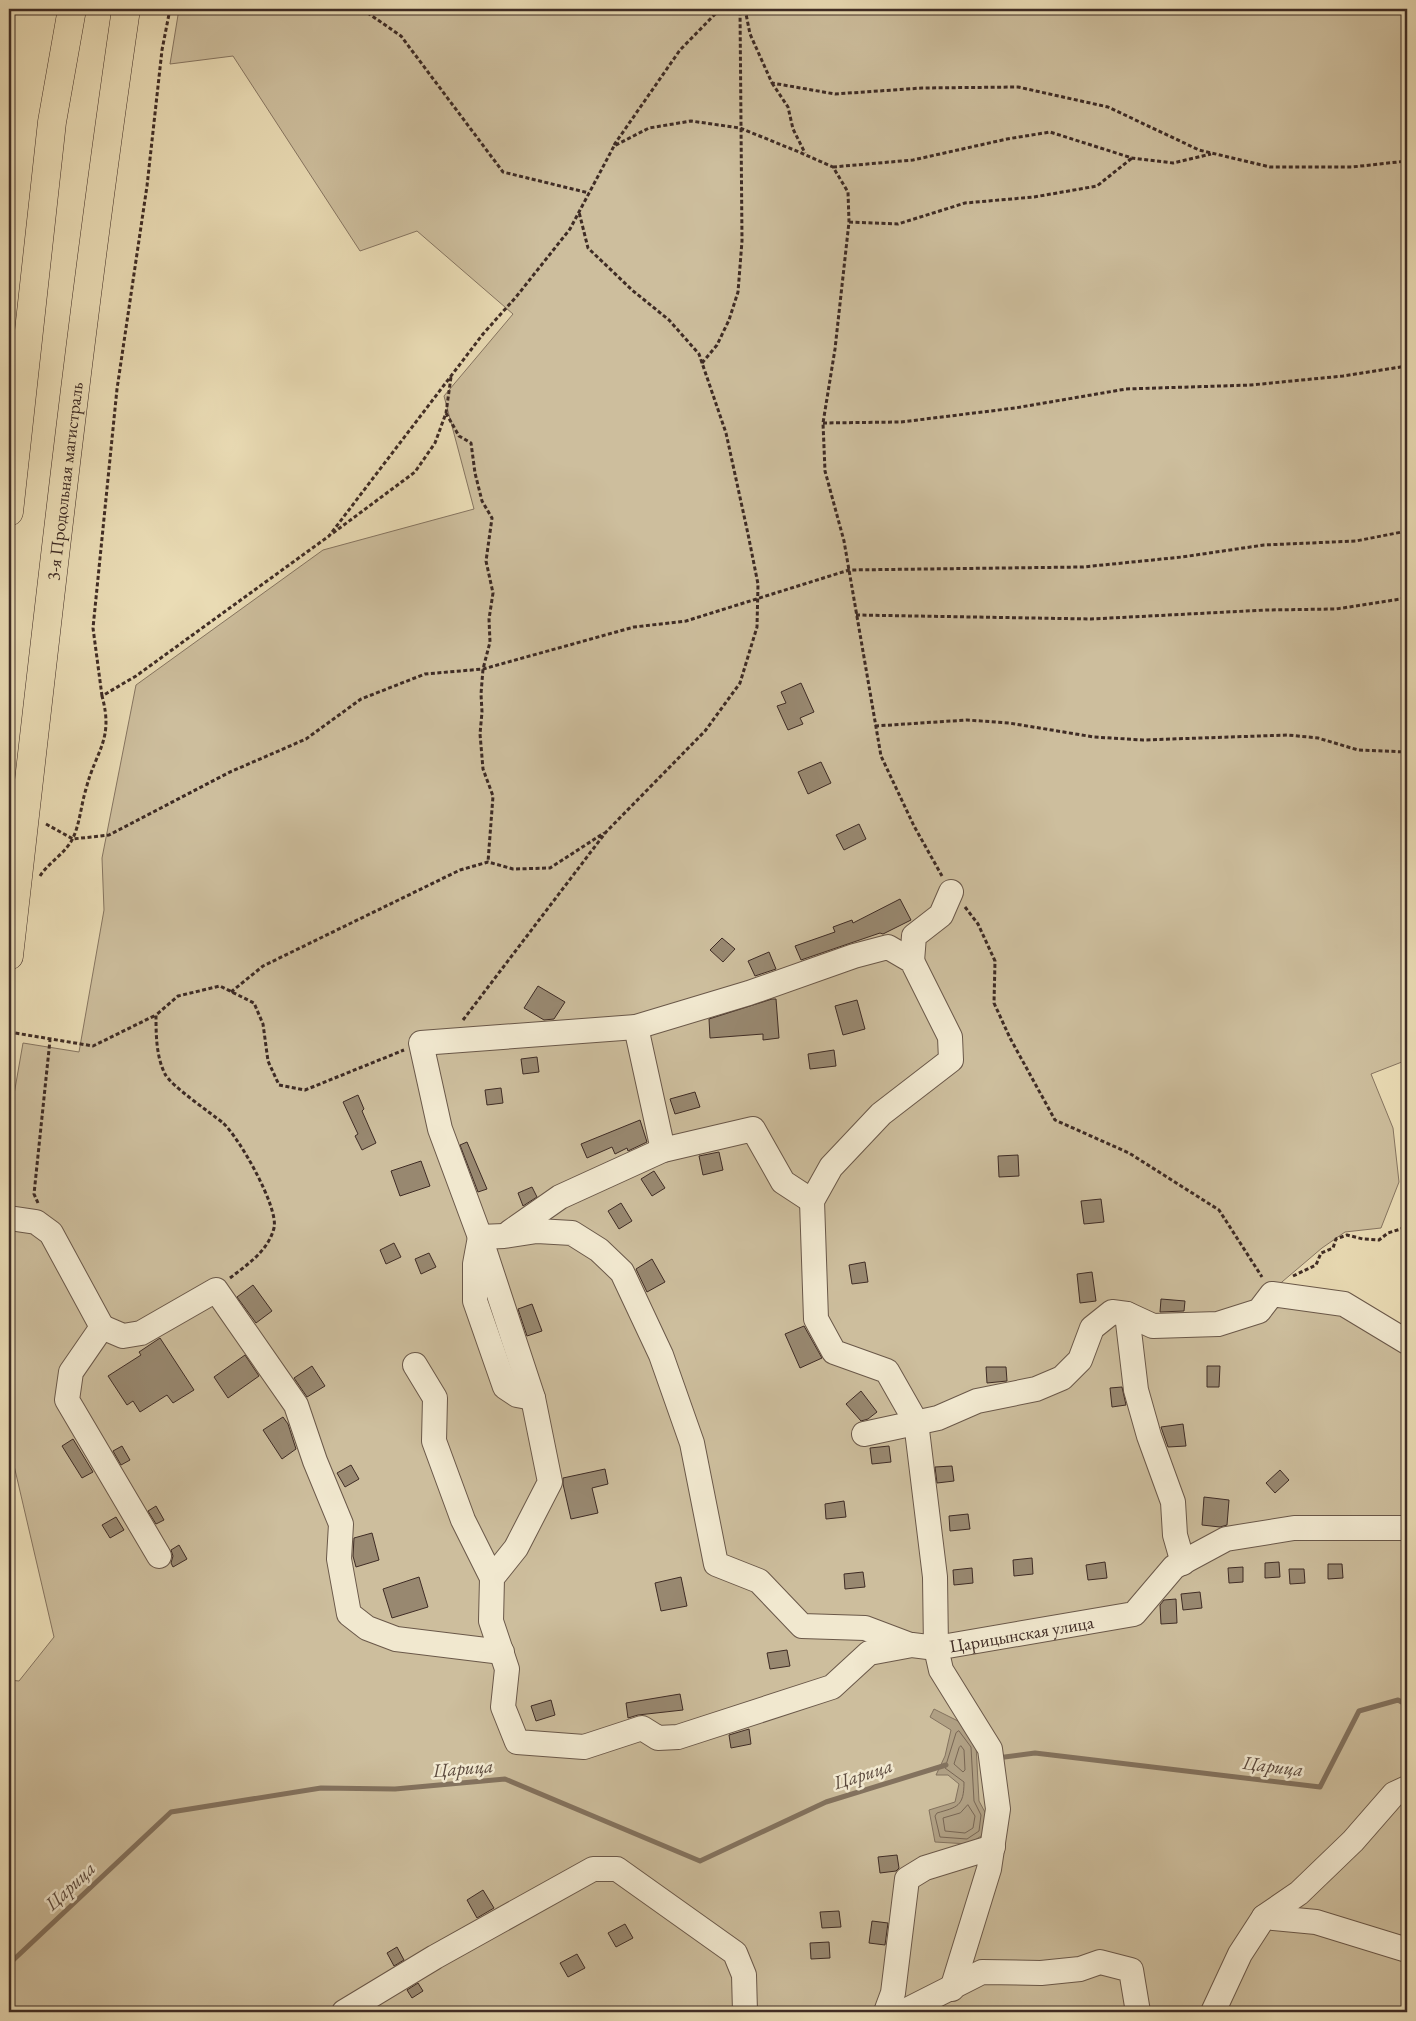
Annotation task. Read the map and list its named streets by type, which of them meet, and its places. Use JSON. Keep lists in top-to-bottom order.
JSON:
{
  "streets": {
    "highway": ["3-я Продольная магистраль"],
    "lane": ["Царицынская улица"]
  },
  "water": ["Царица"]
}
